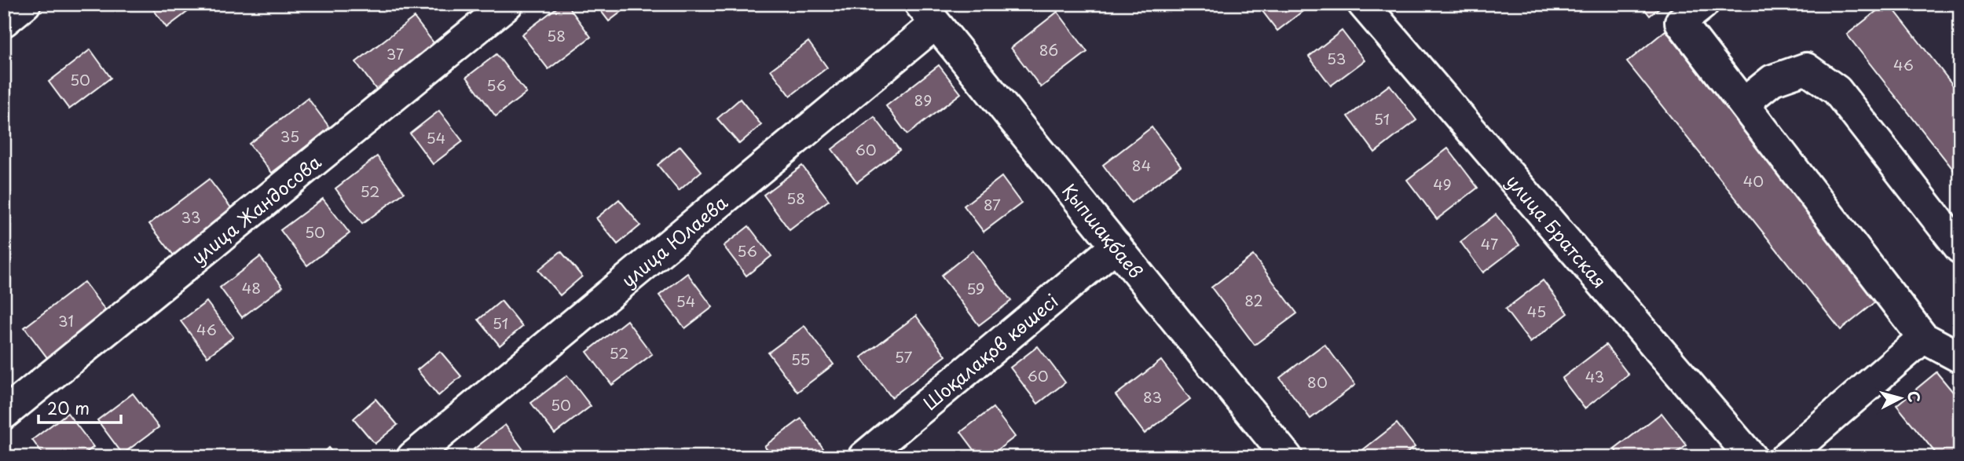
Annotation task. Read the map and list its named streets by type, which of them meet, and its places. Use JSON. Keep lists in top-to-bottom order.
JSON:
{
  "streets": {
    "street": [
      "улица Жандосова",
      "Қыпшақбаев",
      "улица Братская",
      "улица Юлаева",
      "Шоқалақов көшесі"
    ]
  },
  "crossings": [
    ["Қыпшақбаев", "улица Юлаева"],
    ["Қыпшақбаев", "Шоқалақов көшесі"]
  ],
  "house_numbers": [
    "58",
    "86",
    "37",
    "53",
    "46",
    "50",
    "56",
    "89",
    "51",
    "35",
    "54",
    "60",
    "84",
    "40",
    "49",
    "52",
    "58",
    "87",
    "33",
    "50",
    "47",
    "56",
    "48",
    "59",
    "82",
    "54",
    "45",
    "31",
    "51",
    "46",
    "52",
    "57",
    "55",
    "60",
    "43",
    "80",
    "83",
    "50"
  ],
  "scale_bar": "20 m",
  "north": "right"
}
